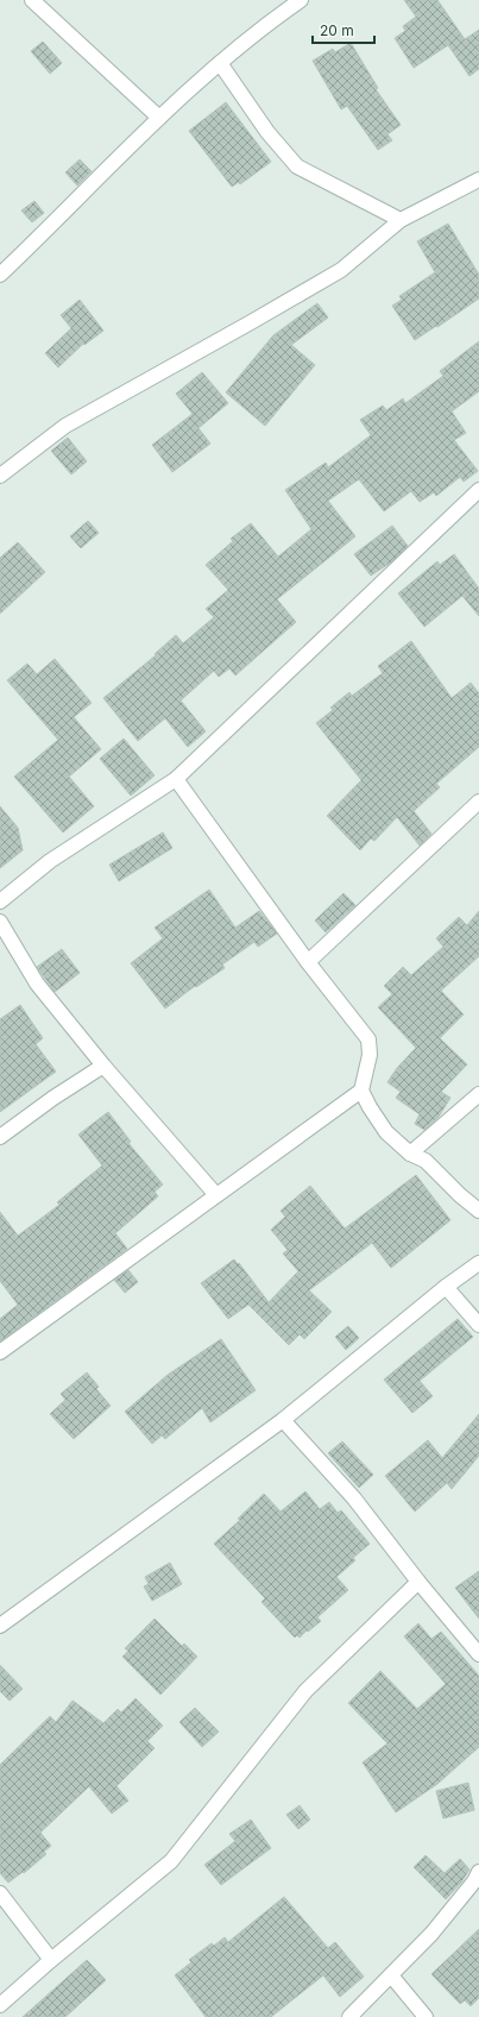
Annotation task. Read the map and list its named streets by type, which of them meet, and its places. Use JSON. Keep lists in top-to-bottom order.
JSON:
{
  "scale_bar": "20 m"
}
